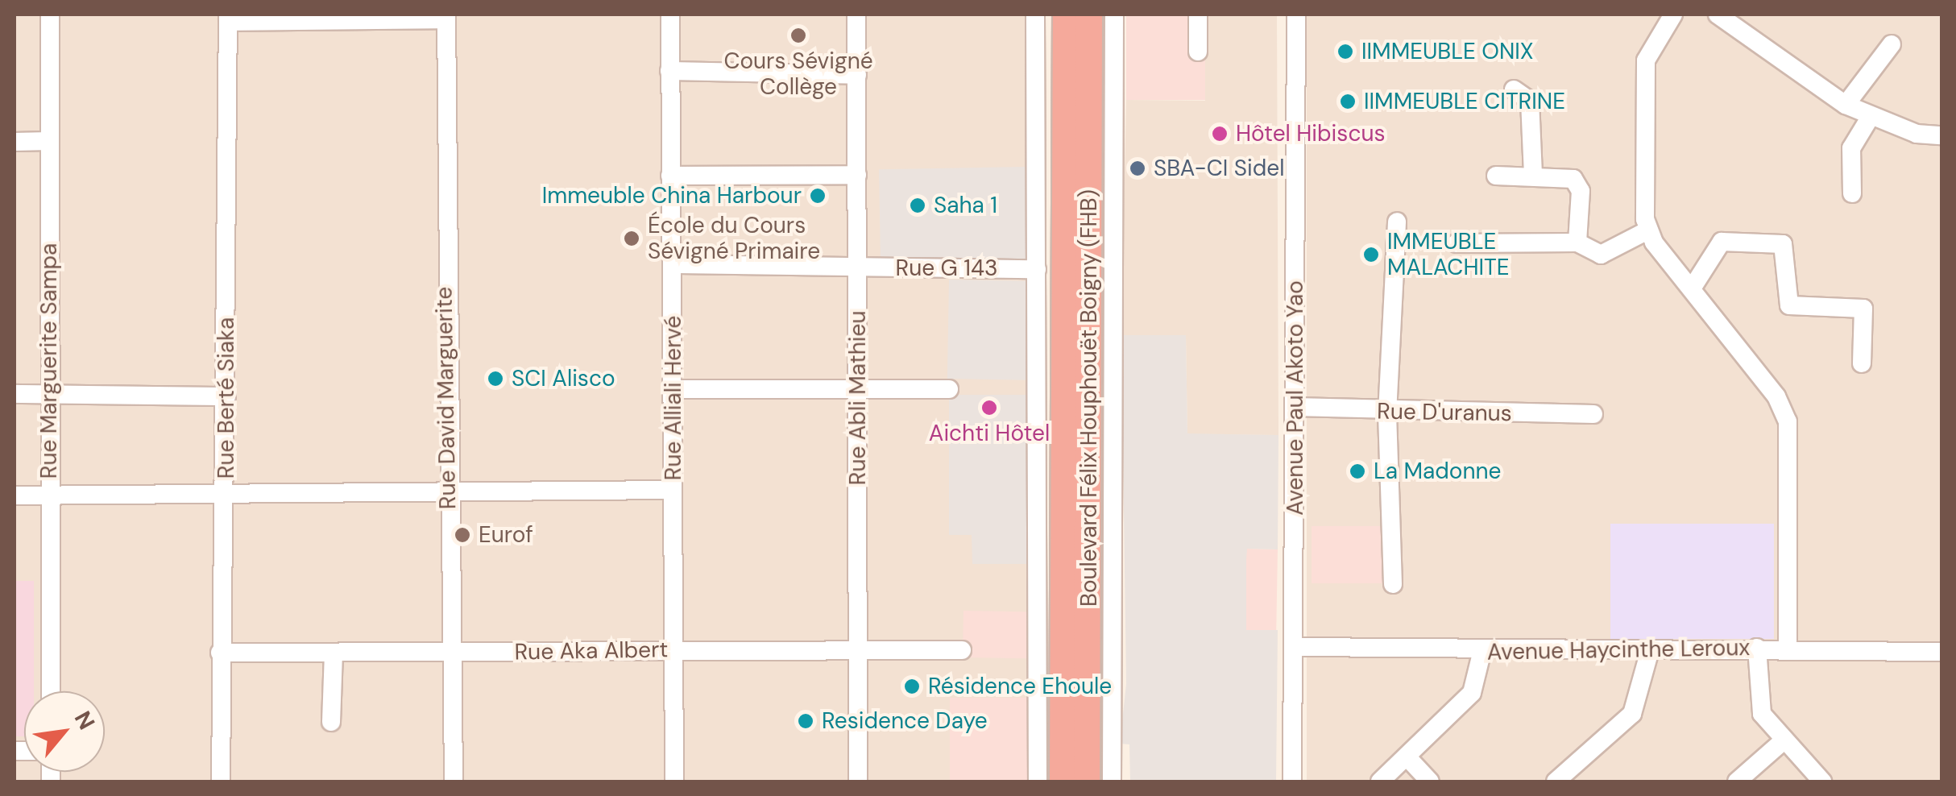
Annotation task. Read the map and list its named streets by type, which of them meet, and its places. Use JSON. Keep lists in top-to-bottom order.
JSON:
{
  "streets": {
    "highway": ["Boulevard Félix Houphouët Boigny (FHB)"],
    "street": [
      "Rue G 143",
      "Rue Marguerite Sampa",
      "Rue Berté Siaka",
      "Rue David Marguerite",
      "Rue Alliali Hervé",
      "Rue Abli Mathieu",
      "Avenue Paul Akoto Yao",
      "Rue D'uranus",
      "Avenue Haycinthe Leroux",
      "Rue Aka Albert"
    ]
  },
  "crossings": [
    ["Rue G 143", "Rue Alliali Hervé"],
    ["Rue G 143", "Rue Abli Mathieu"],
    ["Rue Berté Siaka", "Rue Aka Albert"],
    ["Rue David Marguerite", "Rue Aka Albert"],
    ["Rue Alliali Hervé", "Rue Aka Albert"],
    ["Rue Abli Mathieu", "Rue Aka Albert"],
    ["Avenue Paul Akoto Yao", "Rue D'uranus"],
    ["Avenue Paul Akoto Yao", "Avenue Haycinthe Leroux"]
  ],
  "places": [
    "Cours Sévigné Collège",
    "IIMMEUBLE ONIX",
    "IIMMEUBLE CITRINE",
    "Hôtel Hibiscus",
    "SBA-CI Sidel",
    "Immeuble China Harbour",
    "Saha 1",
    "École du Cours Sévigné Primaire",
    "IMMEUBLE MALACHITE",
    "SCI Alisco",
    "Aichti Hôtel",
    "La Madonne",
    "Eurof",
    "Résidence Ehoule",
    "Residence Daye"
  ],
  "north": "top right"
}
